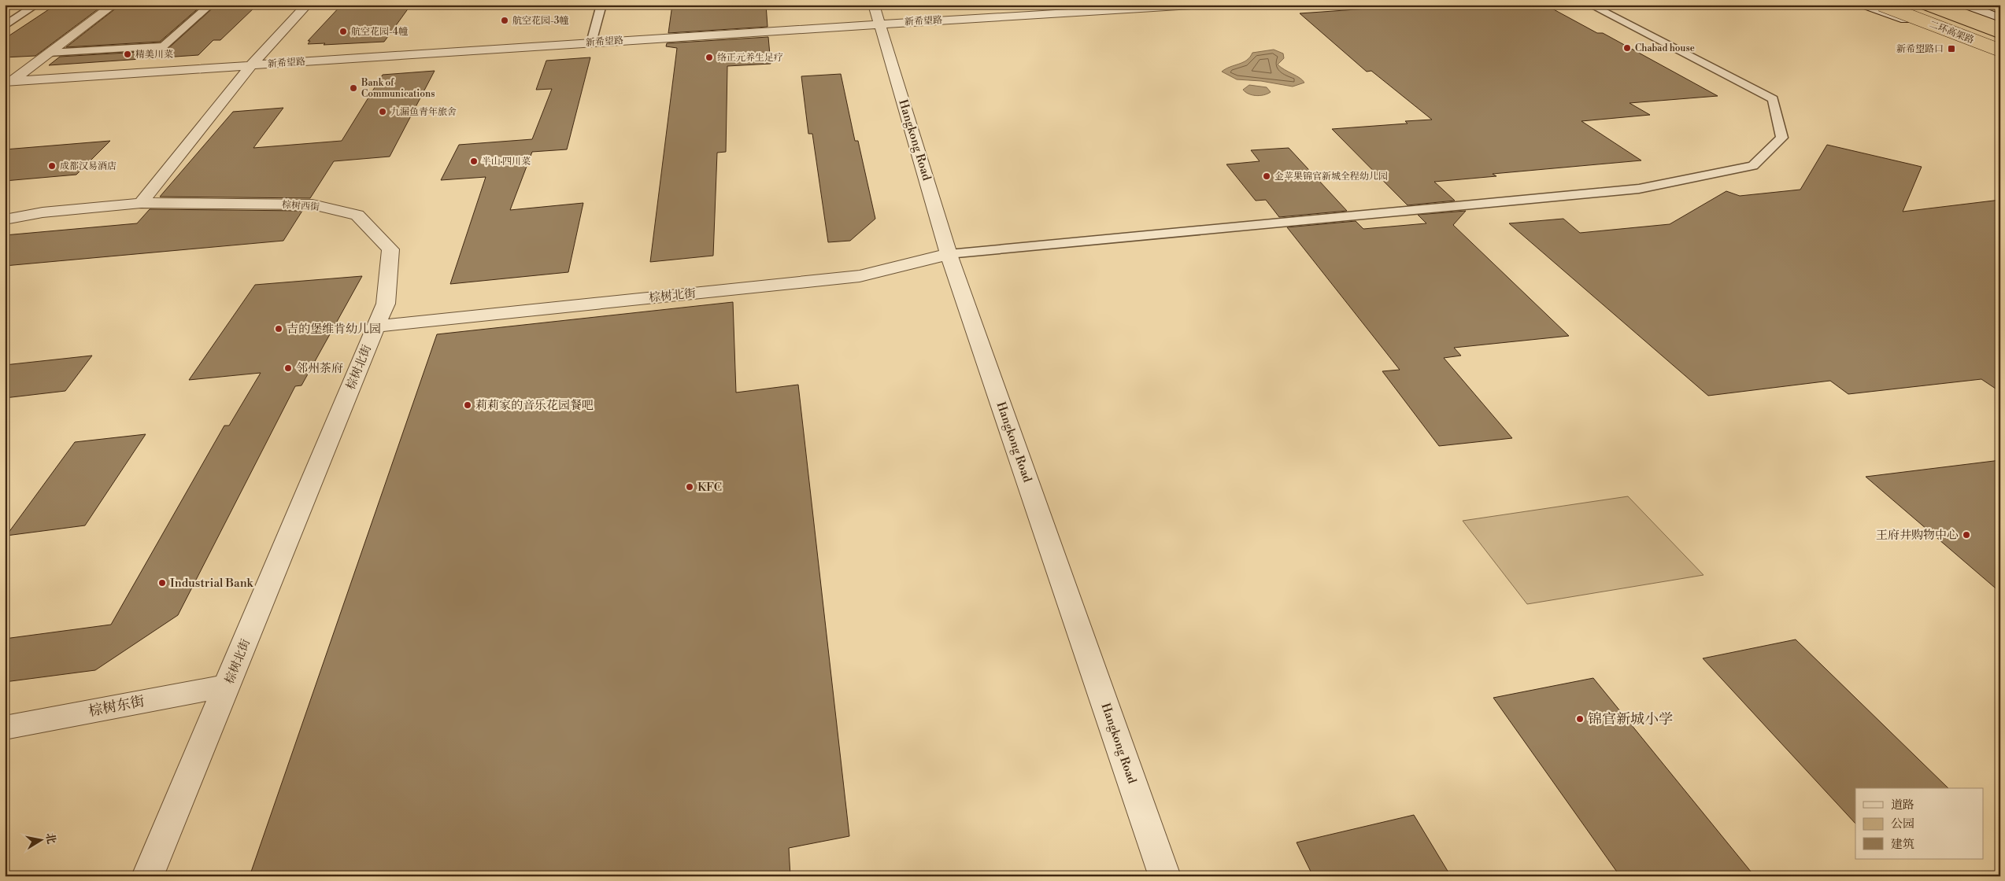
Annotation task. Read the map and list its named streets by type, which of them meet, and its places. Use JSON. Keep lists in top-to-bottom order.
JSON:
{
  "streets": {
    "highway": ["二环高架路"],
    "street": [
      "新希望路",
      "Hangkong Road",
      "棕树西街",
      "棕树北街",
      "棕树东街"
    ]
  },
  "crossings": [
    ["新希望路", "Hangkong Road"],
    ["Hangkong Road", "棕树北街"],
    ["棕树西街", "棕树北街"],
    ["棕树北街", "棕树东街"]
  ],
  "places": {
    "other": [
      "航空花园-3幢",
      "航空花园-4幢",
      "Chabad house",
      "精美川菜",
      "络正元养生足疗",
      "Bank of Communications",
      "九漏鱼青年旅舍",
      "半山·四川菜",
      "成都汉易酒店",
      "金苹果锦官新城全程幼儿园",
      "吉的堡维肯幼儿园",
      "邻州茶府",
      "莉莉家的音乐花园餐吧",
      "KFC",
      "王府井购物中心",
      "Industrial Bank",
      "锦官新城小学"
    ],
    "transit": ["新希望路口"]
  },
  "legend": ["道路", "公园", "建筑"],
  "north": "right"
}
